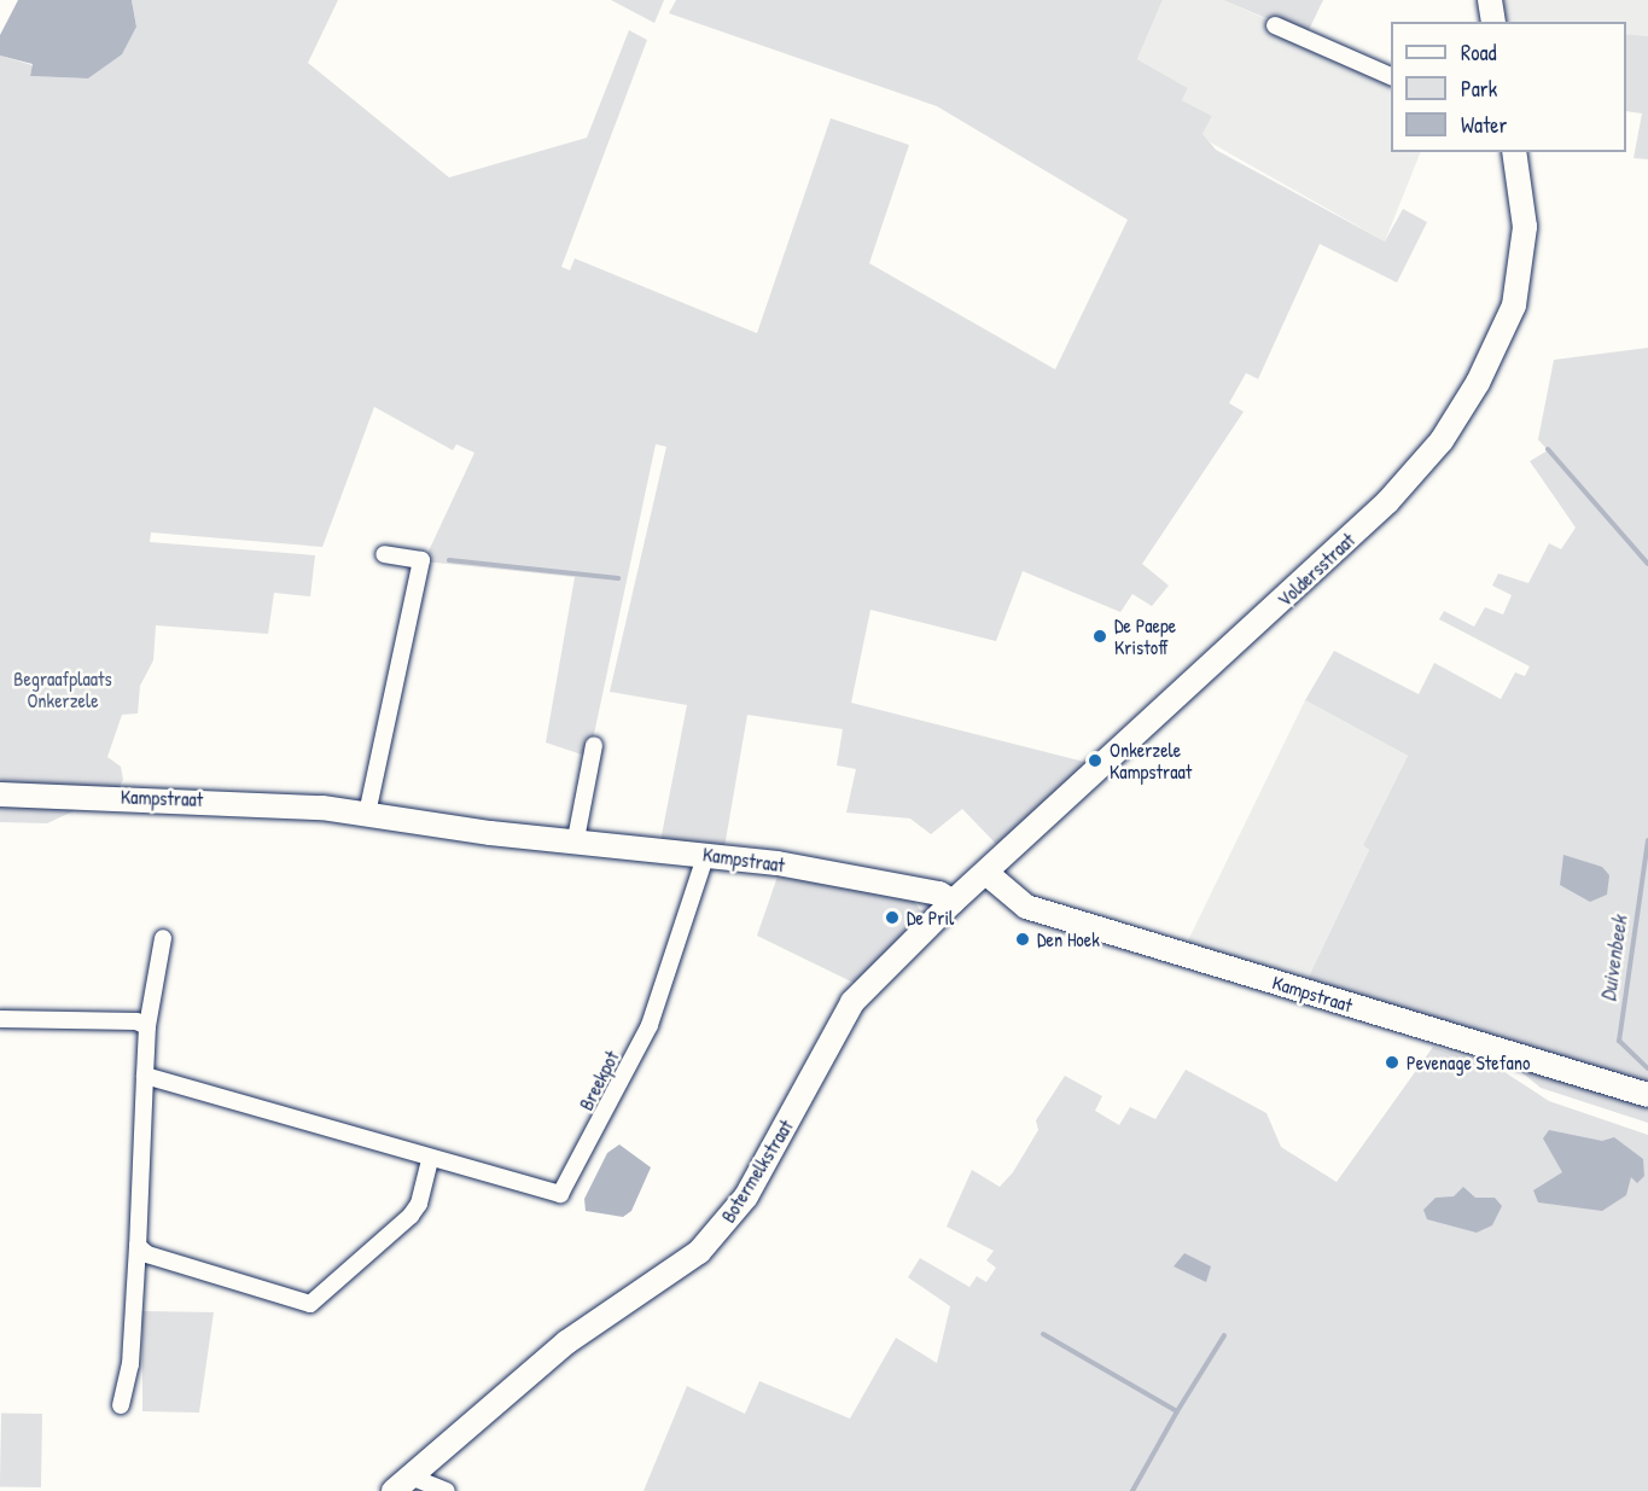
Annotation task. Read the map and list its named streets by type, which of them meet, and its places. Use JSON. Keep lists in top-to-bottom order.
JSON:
{
  "streets": {
    "street": [
      "Voldersstraat",
      "Kampstraat",
      "Breekpot",
      "Botermelkstraat"
    ]
  },
  "crossings": [
    ["Voldersstraat", "Kampstraat"],
    ["Voldersstraat", "Botermelkstraat"],
    ["Kampstraat", "Breekpot"],
    ["Kampstraat", "Botermelkstraat"]
  ],
  "water": ["Duivenbeek"],
  "parks": ["Begraafplaats Onkerzele"],
  "places": [
    "De Paepe Kristoff",
    "Onkerzele Kampstraat",
    "De Pril",
    "Den Hoek",
    "Pevenage Stefano"
  ],
  "legend": ["Road", "Park", "Water"]
}
